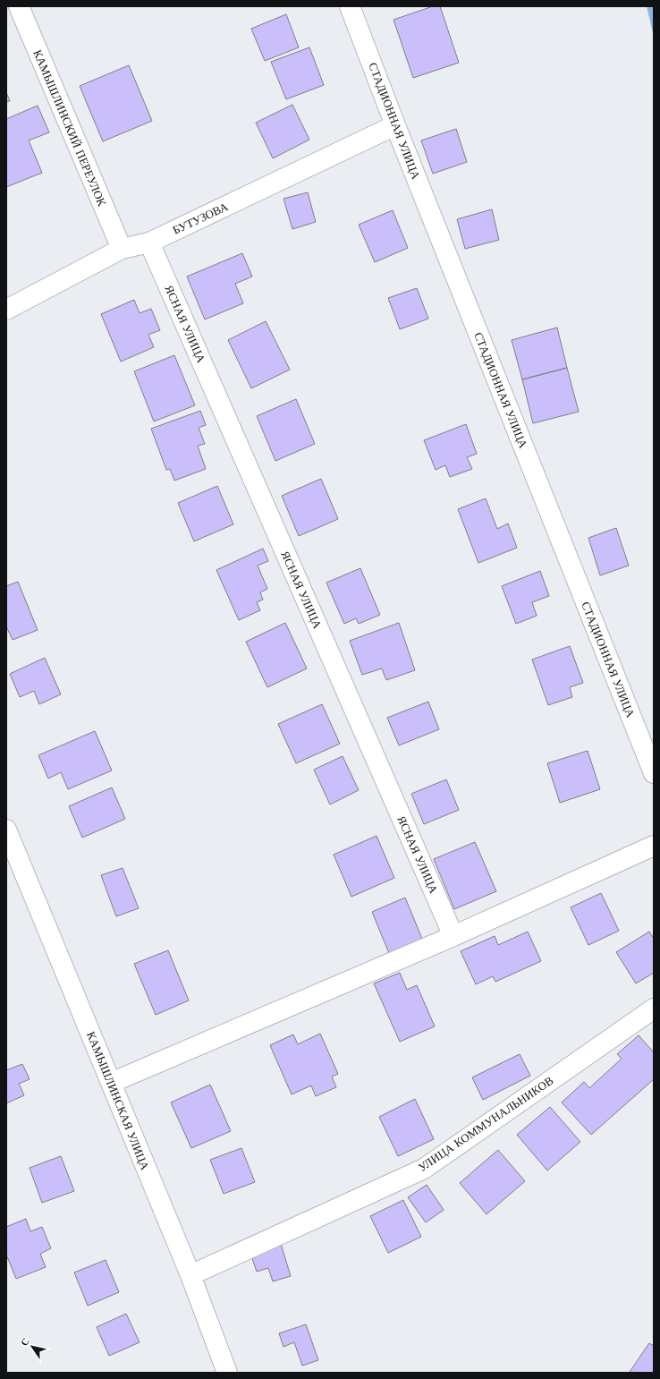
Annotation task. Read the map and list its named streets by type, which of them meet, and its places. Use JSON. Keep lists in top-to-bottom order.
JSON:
{
  "streets": {
    "street": [
      "СТАДИОННАЯ УЛИЦА",
      "КАМЫШЛИНСКИЙ ПЕРЕУЛОК",
      "БУТУЗОВА",
      "ЯСНАЯ УЛИЦА",
      "КАМЫШЛИНСКАЯ УЛИЦА",
      "УЛИЦА КОММУНАЛЬНИКОВ"
    ]
  },
  "crossings": [
    ["СТАДИОННАЯ УЛИЦА", "БУТУЗОВА"],
    ["КАМЫШЛИНСКИЙ ПЕРЕУЛОК", "БУТУЗОВА"],
    ["БУТУЗОВА", "ЯСНАЯ УЛИЦА"],
    ["КАМЫШЛИНСКАЯ УЛИЦА", "УЛИЦА КОММУНАЛЬНИКОВ"]
  ],
  "north": "top left"
}
